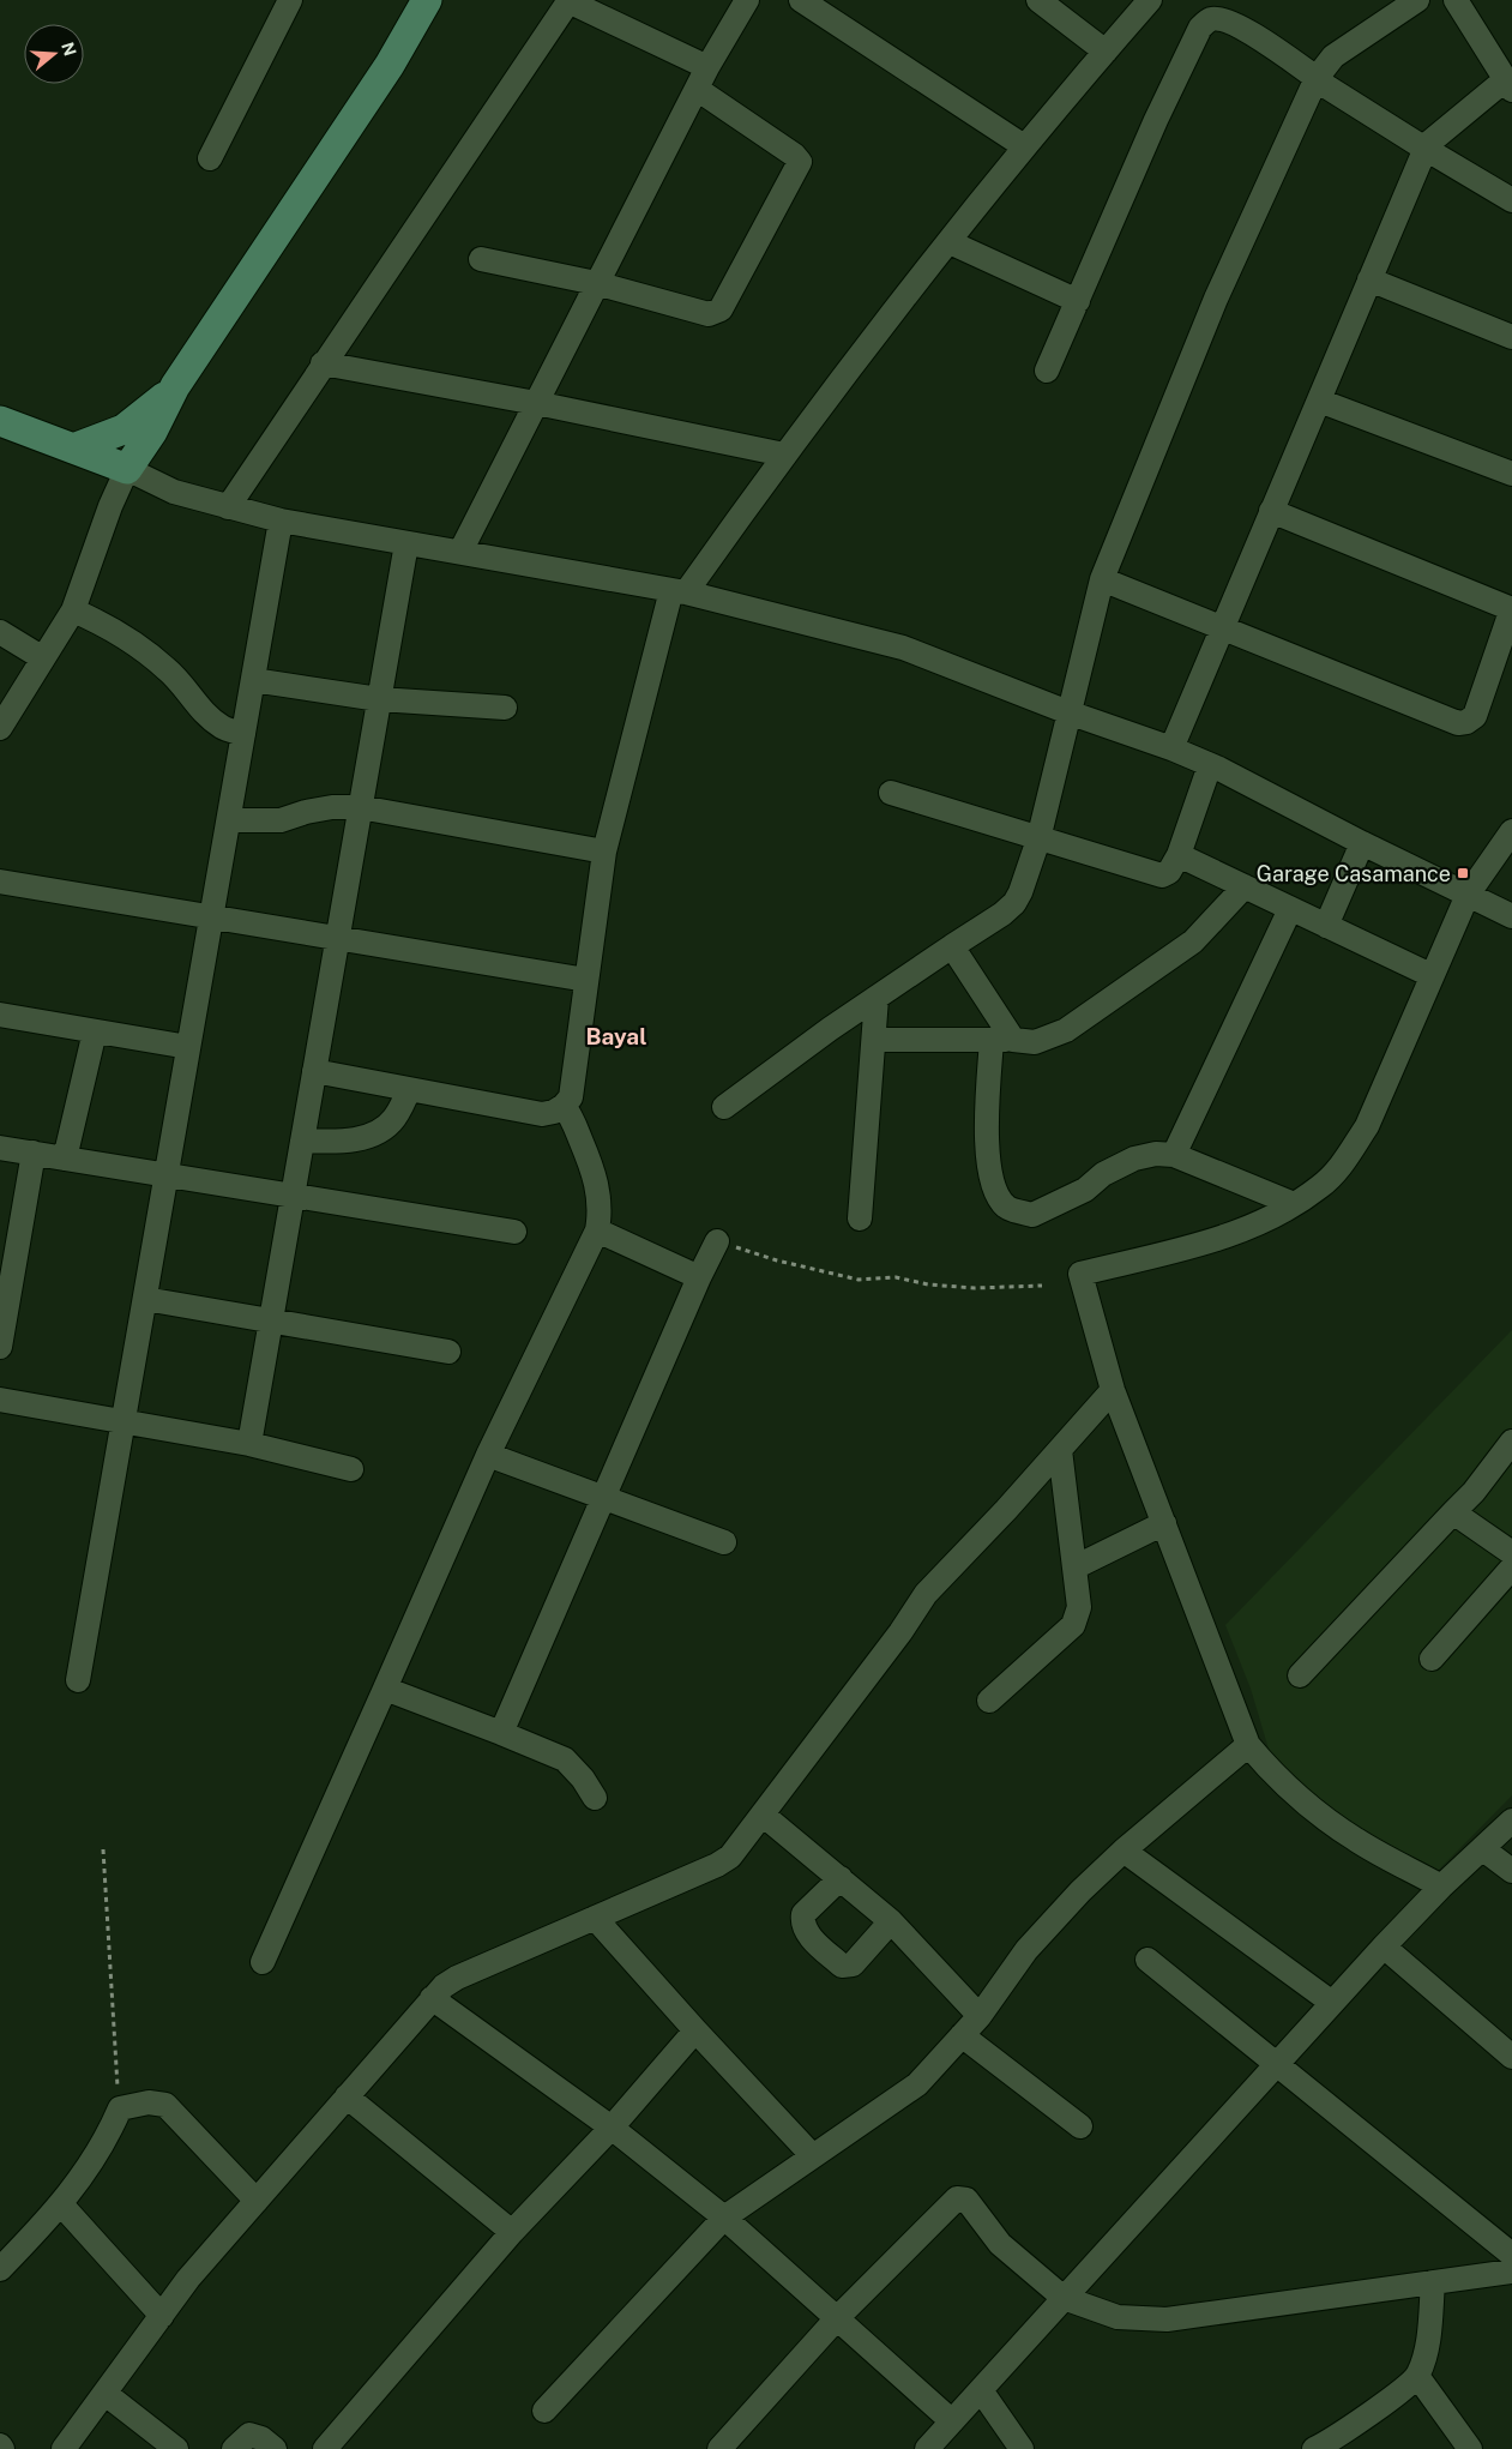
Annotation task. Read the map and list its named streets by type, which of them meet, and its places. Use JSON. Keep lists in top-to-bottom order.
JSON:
{
  "districts": ["Bayal"],
  "places": {
    "transit": ["Garage Casamance"]
  },
  "north": "right"
}
